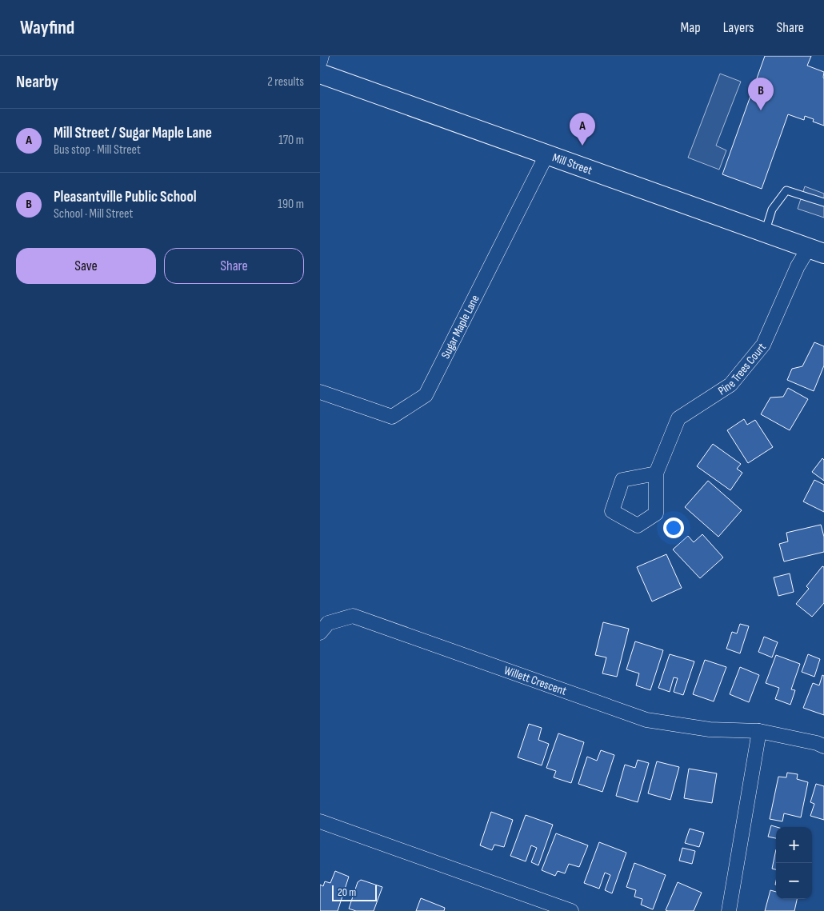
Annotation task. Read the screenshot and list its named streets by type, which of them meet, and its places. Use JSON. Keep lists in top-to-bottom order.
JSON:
{
  "streets": {
    "street": [
      "Mill Street",
      "Sugar Maple Lane",
      "Pine Trees Court",
      "Willett Crescent"
    ]
  },
  "crossings": [
    ["Mill Street", "Sugar Maple Lane"],
    ["Mill Street", "Pine Trees Court"]
  ],
  "scale_bar": "20 m",
  "page": {
    "header": "Wayfind",
    "nav": ["Map", "Layers", "Share"],
    "heading": ["Nearby", "2 results"],
    "pins": ["B", "A"],
    "list": [
      {
        "mark": "A",
        "name": "Mill Street / Sugar Maple Lane",
        "note": "Bus stop · Mill Street",
        "value": "170 m"
      },
      {
        "mark": "B",
        "name": "Pleasantville Public School",
        "note": "School · Mill Street",
        "value": "190 m"
      }
    ],
    "buttons": ["Save", "Share"],
    "map_buttons": ["+", "−"],
    "scale": "20 m"
  }
}
